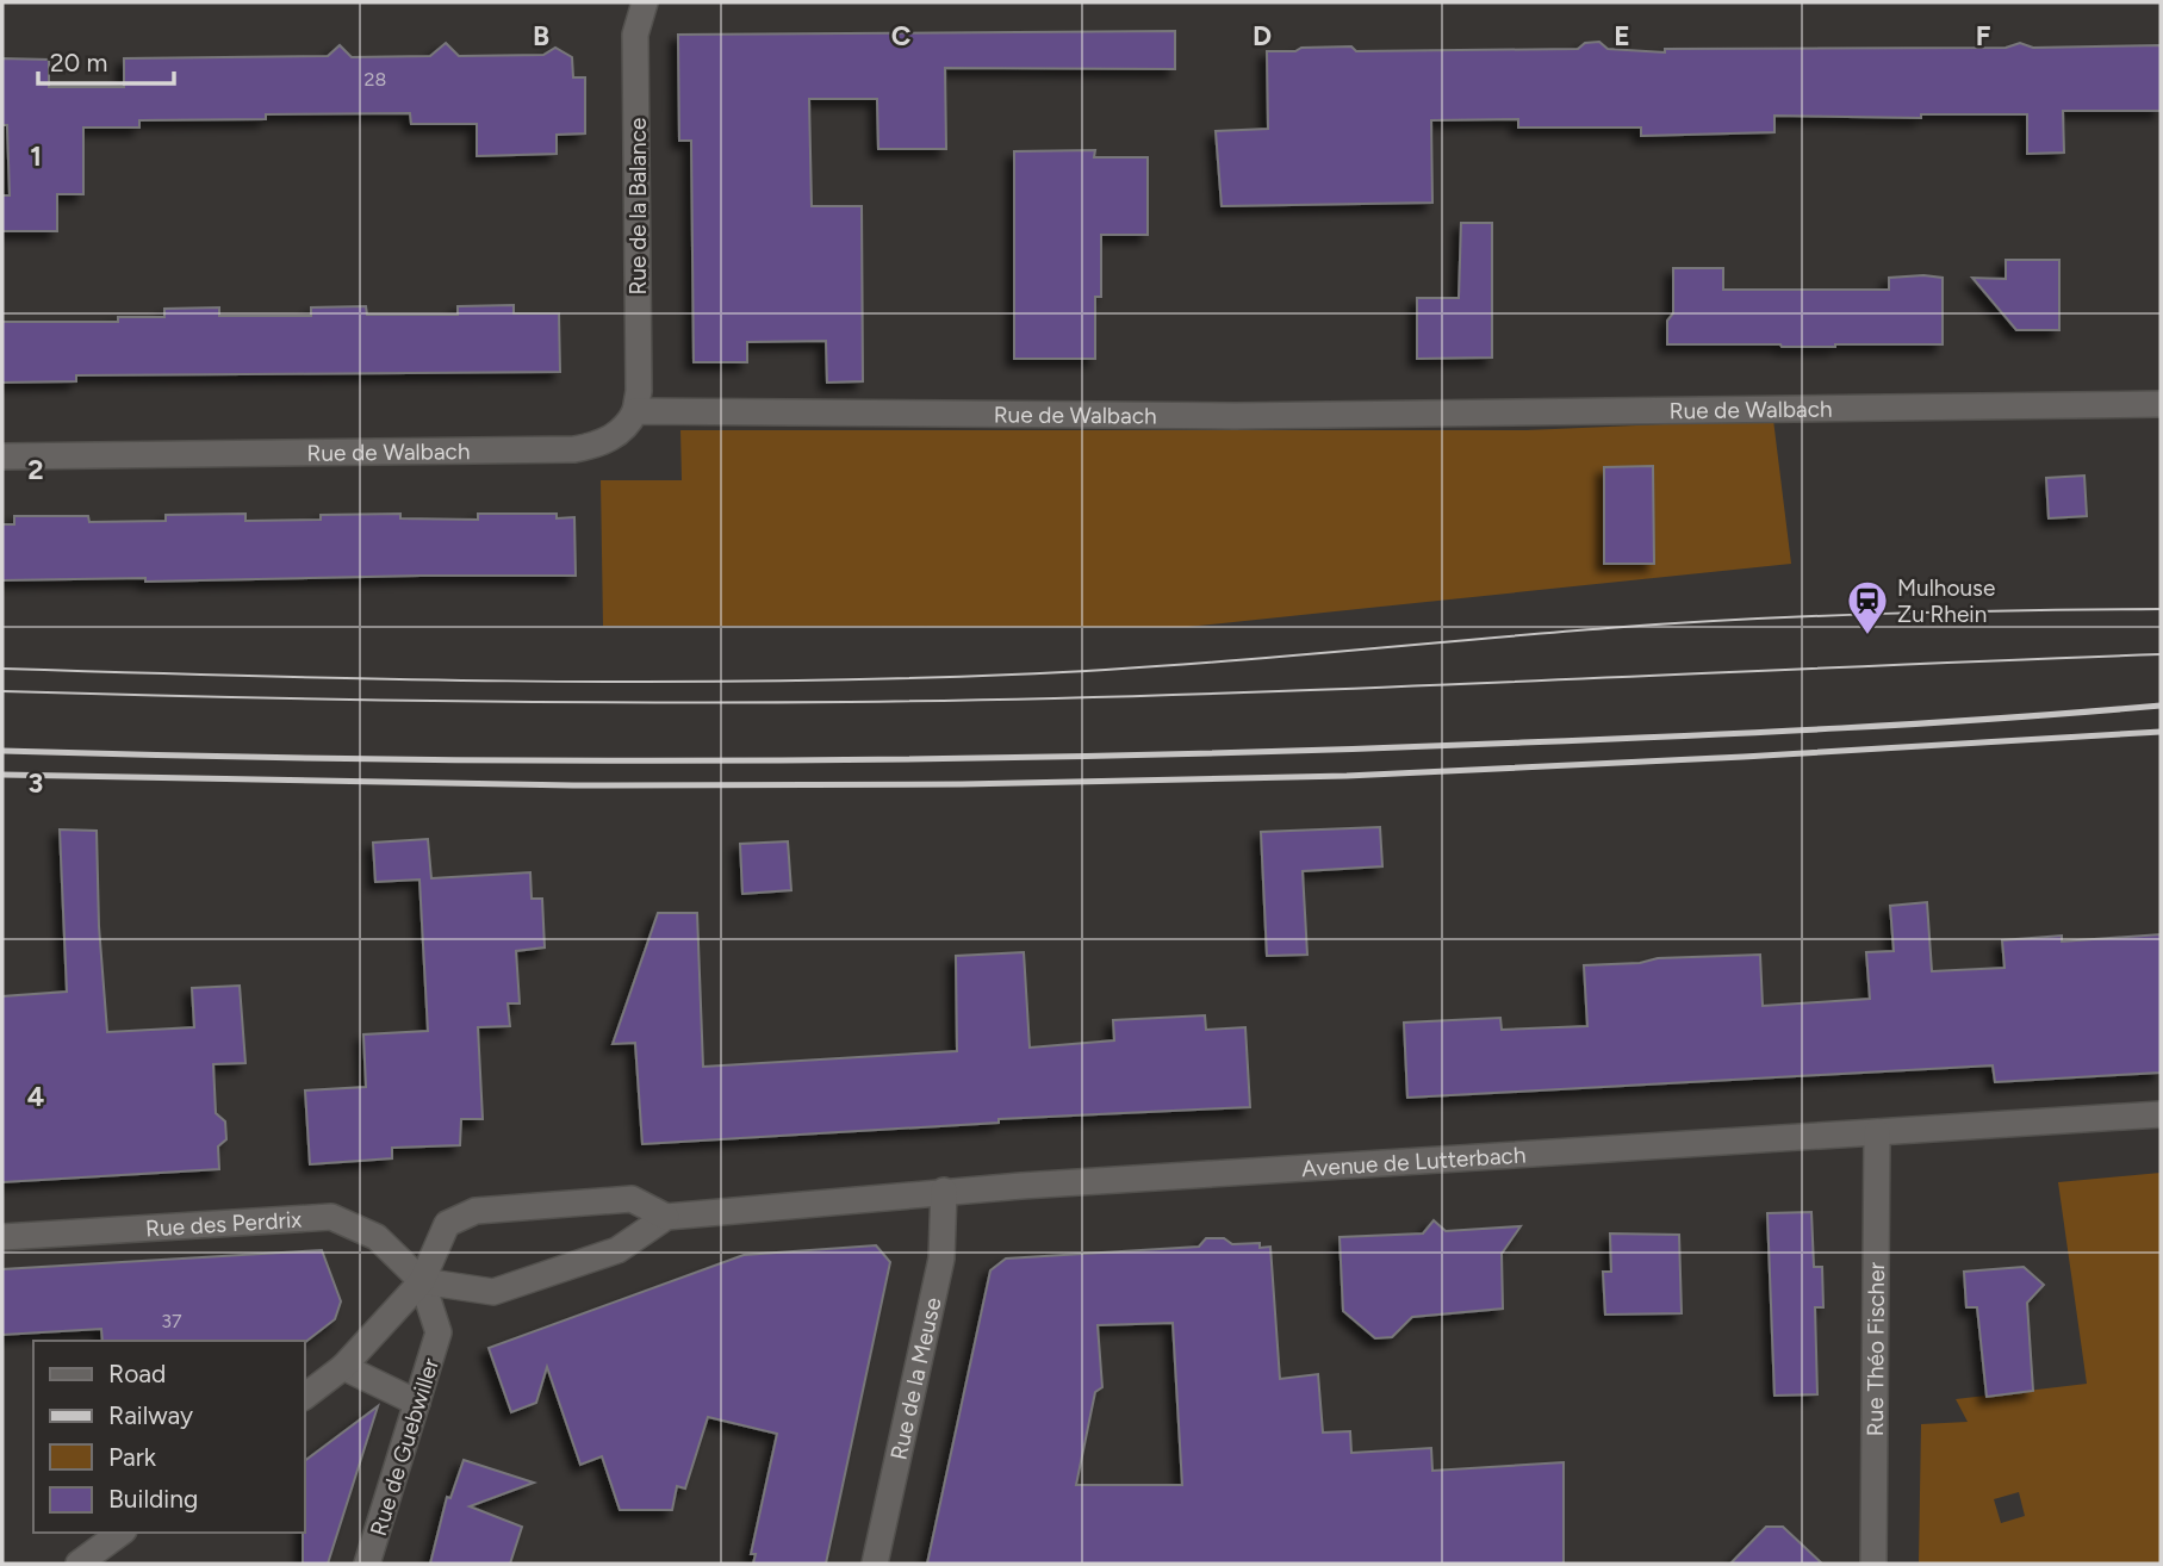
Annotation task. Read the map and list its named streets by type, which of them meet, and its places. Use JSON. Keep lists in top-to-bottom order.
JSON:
{
  "streets": {
    "street": [
      "Rue de la Balance",
      "Rue de Walbach",
      "Avenue de Lutterbach",
      "Rue des Perdrix",
      "Rue Théo Fischer",
      "Rue de la Meuse",
      "Rue de Guebwiller"
    ]
  },
  "crossings": [
    ["Rue de la Balance", "Rue de Walbach"],
    ["Avenue de Lutterbach", "Rue des Perdrix"],
    ["Avenue de Lutterbach", "Rue Théo Fischer"],
    ["Avenue de Lutterbach", "Rue de la Meuse"],
    ["Avenue de Lutterbach", "Rue de Guebwiller"],
    ["Rue des Perdrix", "Rue de Guebwiller"]
  ],
  "places": {
    "station": ["Mulhouse Zu Rhein"]
  },
  "house_numbers": ["28", "37"],
  "legend": [
    "Road",
    "Railway",
    "Park",
    "Building"
  ],
  "scale_bar": "20 m",
  "grid": {
    "columns": [
      "B",
      "C",
      "D",
      "E",
      "F"
    ],
    "rows": [
      "1",
      "2",
      "3",
      "4"
    ]
  }
}
